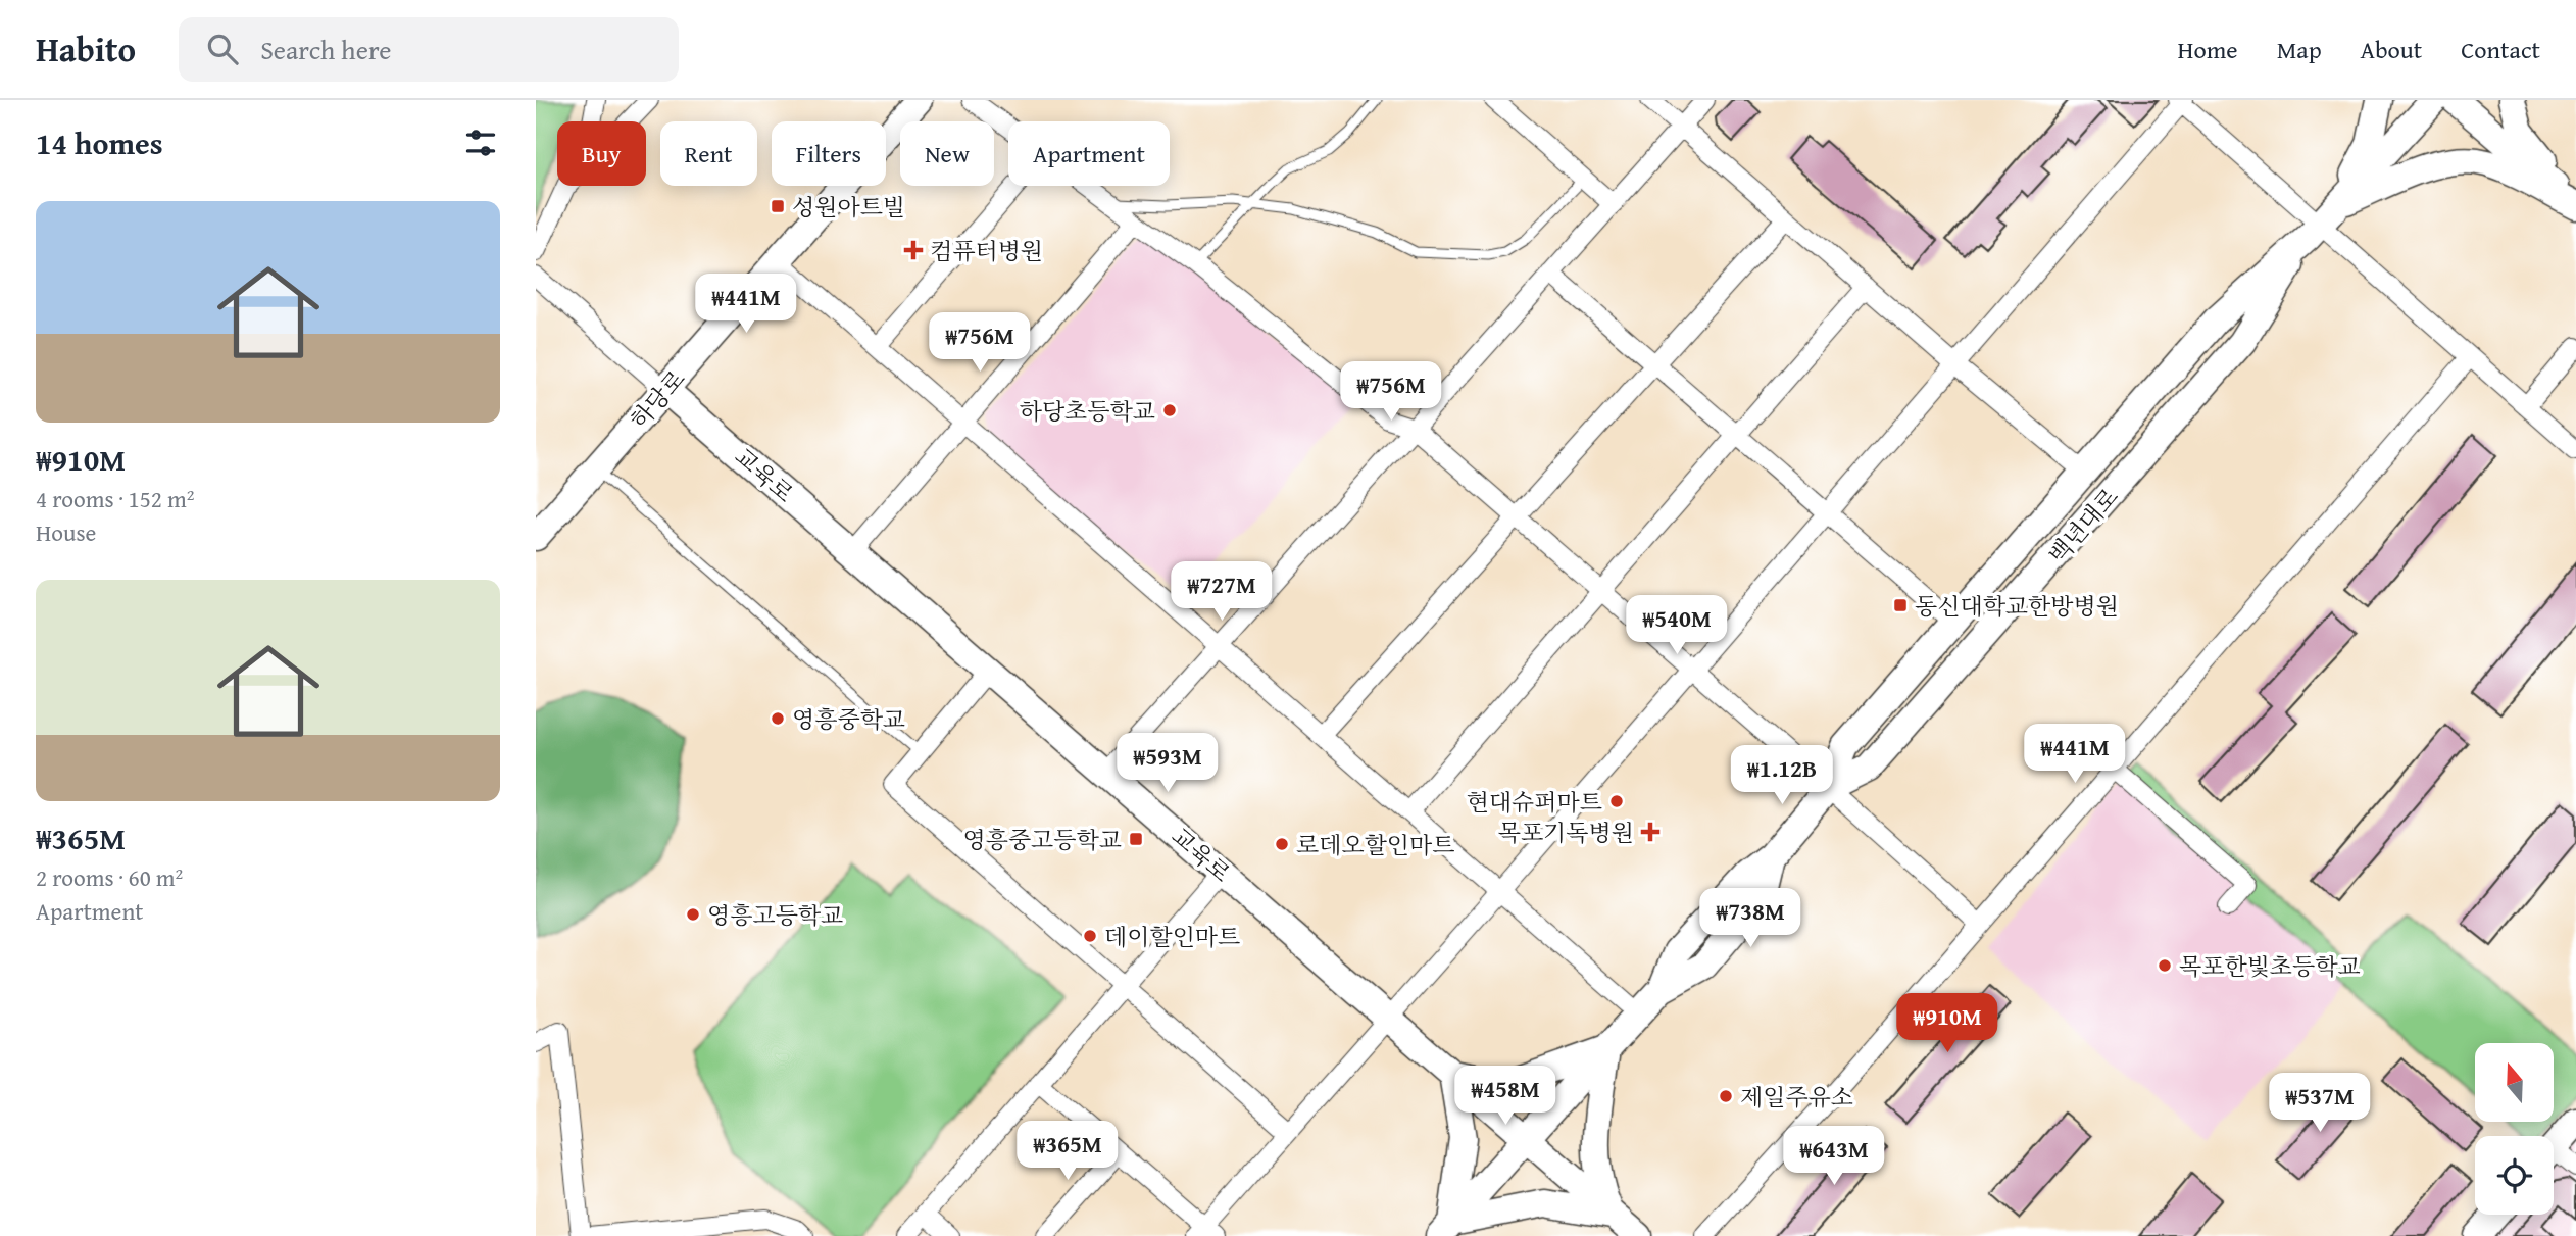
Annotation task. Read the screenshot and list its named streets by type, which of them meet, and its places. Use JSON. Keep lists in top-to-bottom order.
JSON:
{
  "streets": {
    "street": ["하당로", "교육로", "백년대로"]
  },
  "crossings": [
    ["하당로", "교육로"],
    ["교육로", "백년대로"]
  ],
  "places": {
    "transit": ["성원아트빌", "동신대학교한방병원", "영흥중고등학교"],
    "health": ["컴퓨터병원", "목포기독병원"],
    "other": [
      "하당초등학교",
      "영흥중학교",
      "현대슈퍼마트",
      "로데오할인마트",
      "영흥고등학교",
      "데이할인마트",
      "목포한빛초등학교",
      "제일주유소"
    ]
  },
  "north": "top",
  "page": {
    "header": "Habito",
    "search": "Search here",
    "nav": [
      "Home",
      "Map",
      "About",
      "Contact"
    ],
    "heading": "14 homes",
    "chip": [
      "Buy",
      "Rent",
      "Filters",
      "New",
      "Apartment"
    ],
    "list": [
      {
        "name": "₩910M",
        "note": "4 rooms · 152 m² · House"
      },
      {
        "name": "₩365M",
        "note": "2 rooms · 60 m² · Apartment"
      }
    ],
    "price": [
      "₩441M",
      "₩756M",
      "₩756M",
      "₩727M",
      "₩540M",
      "₩441M",
      "₩593M",
      "₩1.12B",
      "₩738M",
      "₩910M",
      "₩458M",
      "₩537M",
      "₩365M",
      "₩643M"
    ]
  }
}
